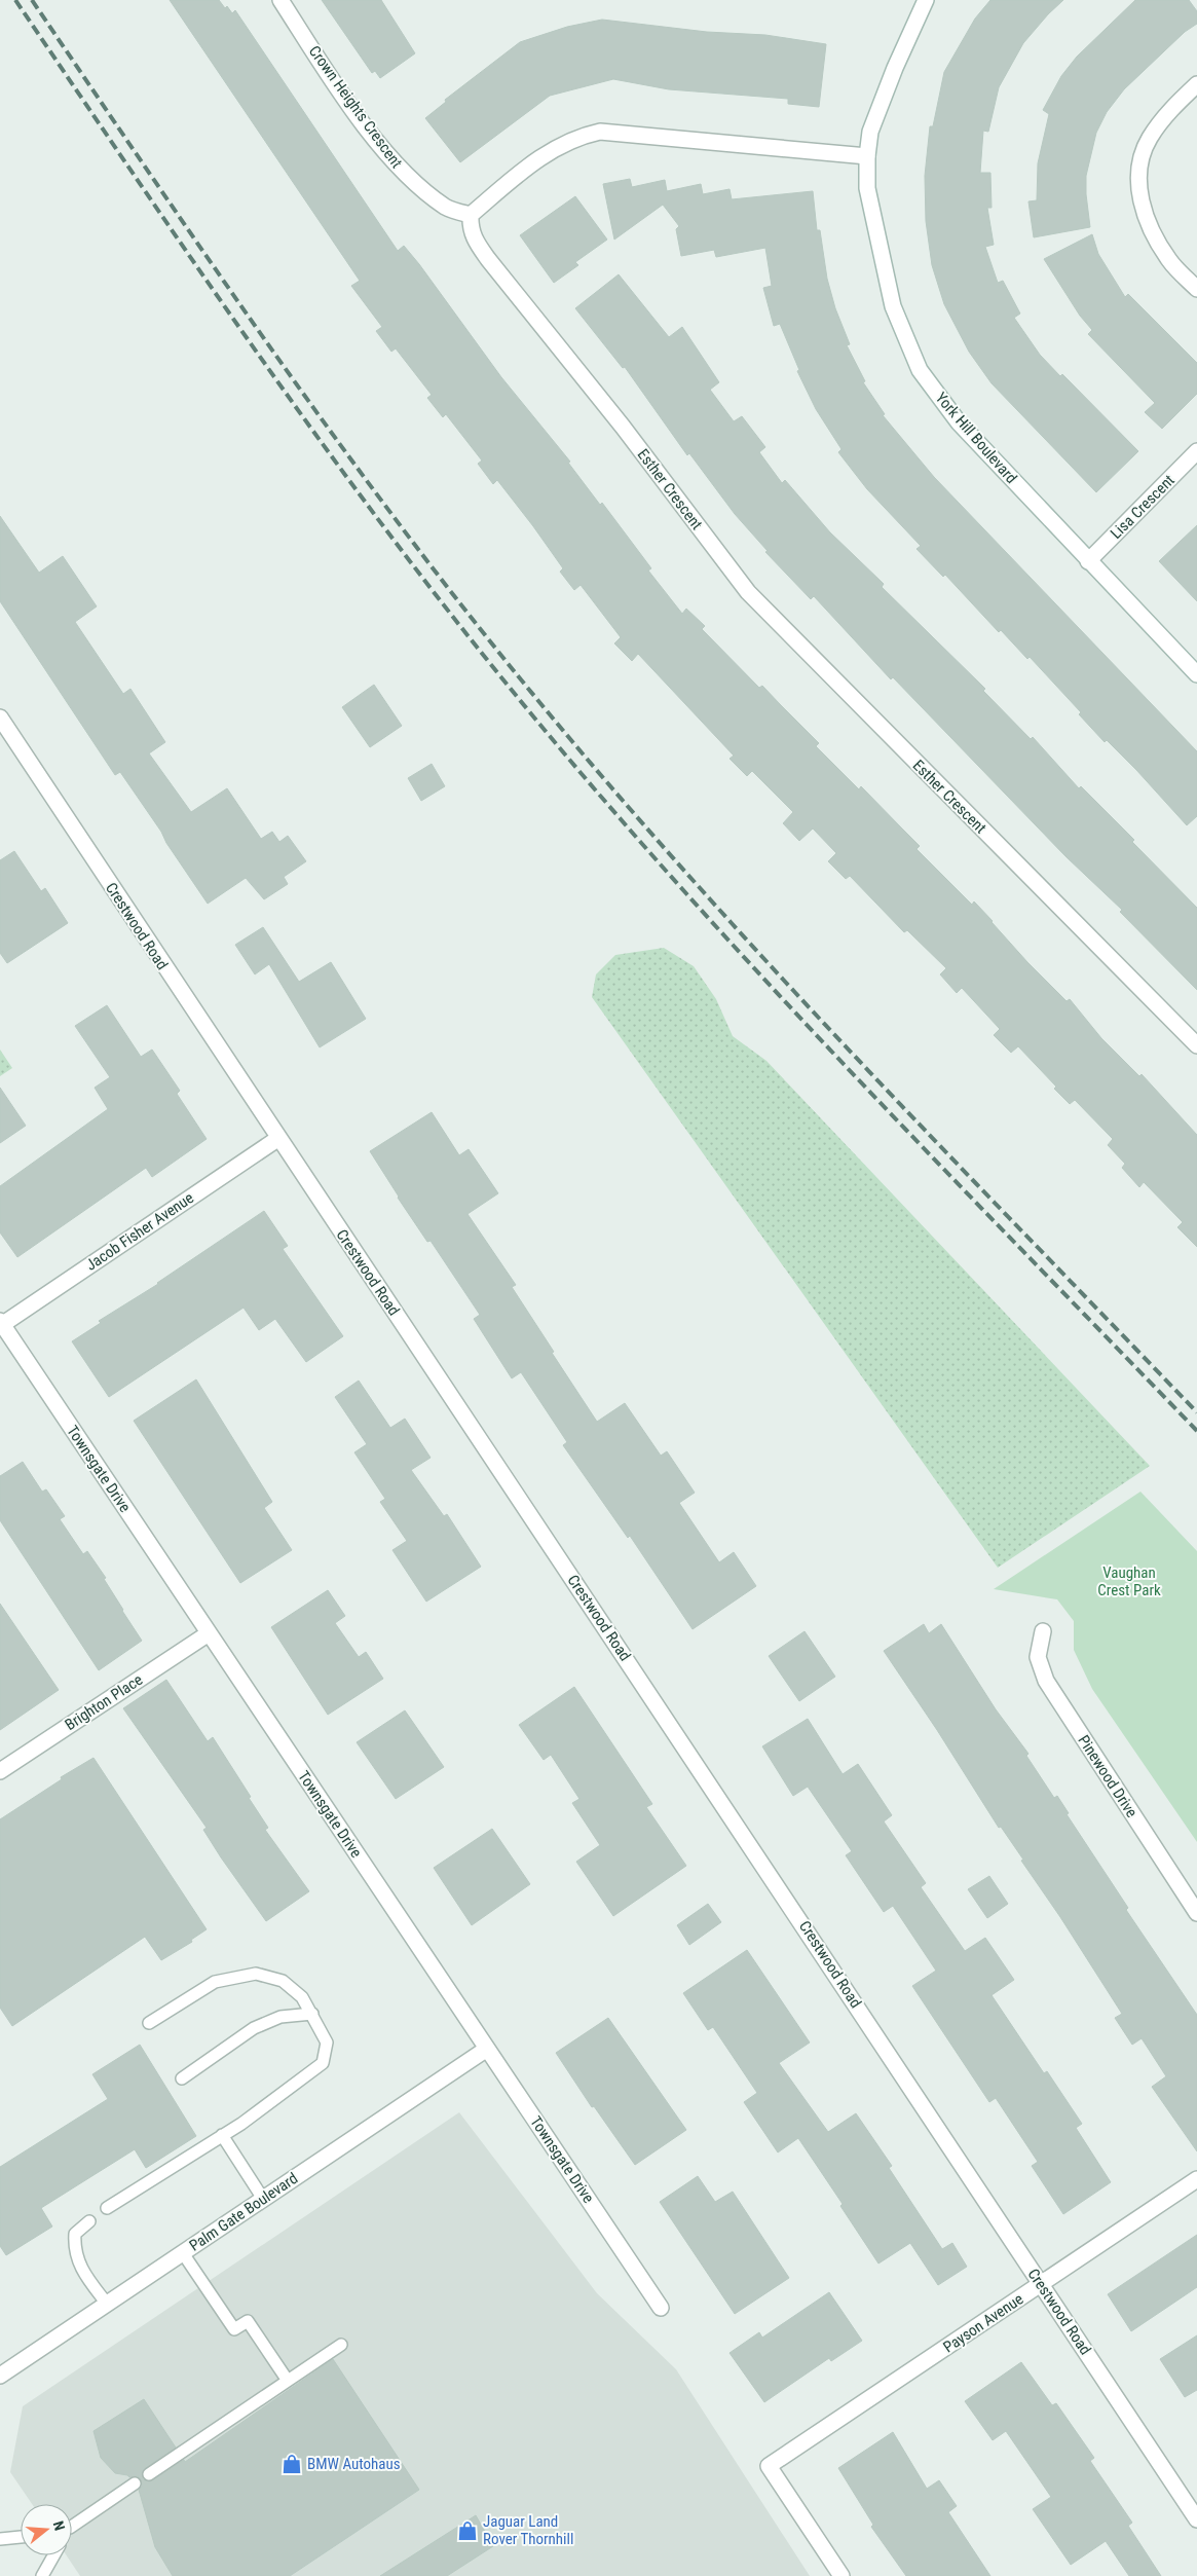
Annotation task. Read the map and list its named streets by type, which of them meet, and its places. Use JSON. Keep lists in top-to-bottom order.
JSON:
{
  "streets": {
    "street": [
      "Crown Heights Crescent",
      "York Hill Boulevard",
      "Esther Crescent",
      "Lisa Crescent",
      "Crestwood Road",
      "Jacob Fisher Avenue",
      "Townsgate Drive",
      "Brighton Place",
      "Pinewood Drive",
      "Palm Gate Boulevard",
      "Payson Avenue"
    ]
  },
  "crossings": [
    ["Crown Heights Crescent", "Esther Crescent"],
    ["York Hill Boulevard", "Lisa Crescent"],
    ["Crestwood Road", "Jacob Fisher Avenue"],
    ["Crestwood Road", "Payson Avenue"],
    ["Jacob Fisher Avenue", "Townsgate Drive"],
    ["Townsgate Drive", "Brighton Place"],
    ["Townsgate Drive", "Palm Gate Boulevard"]
  ],
  "parks": ["Vaughan Crest Park"],
  "places": {
    "shop": ["BMW Autohaus", "Jaguar Land Rover Thornhill"]
  },
  "north": "right"
}
